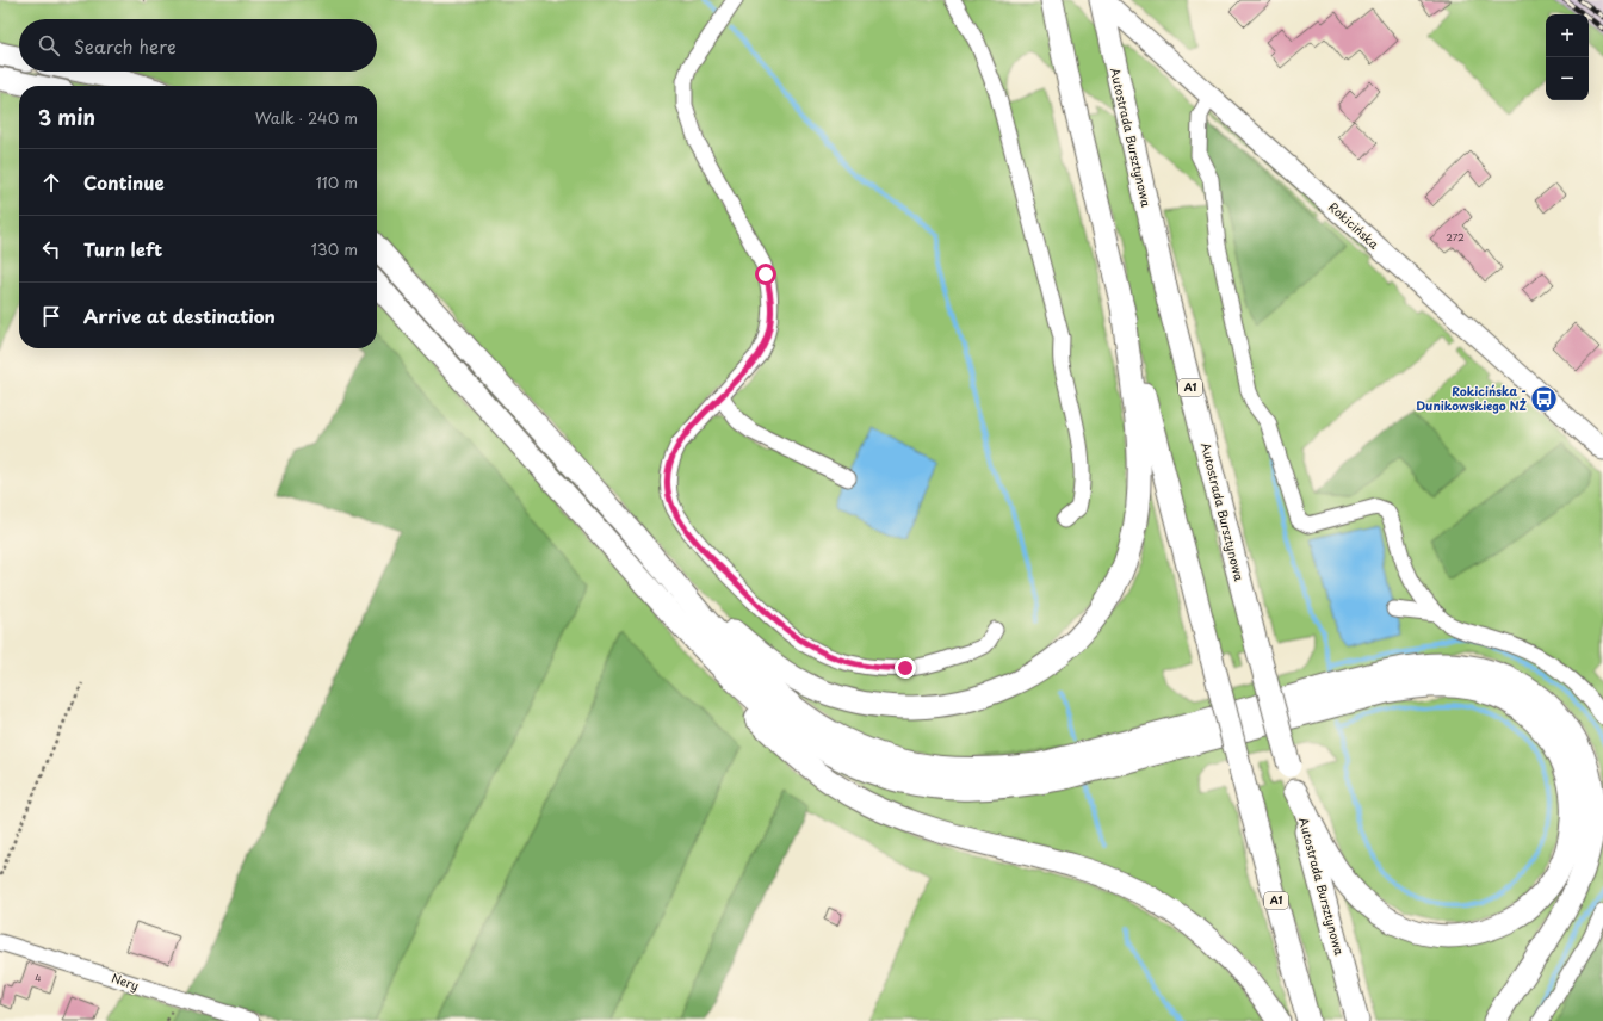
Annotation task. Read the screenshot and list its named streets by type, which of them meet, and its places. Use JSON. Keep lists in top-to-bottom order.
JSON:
{
  "streets": {
    "highway": ["Autostrada Bursztynowa", "A1"],
    "main road": ["Rokicińska"],
    "street": ["Nery"]
  },
  "crossings": [
    ["Autostrada Bursztynowa", "Rokicińska"]
  ],
  "places": {
    "bus stop": ["Rokicińska - Dunikowskiego NŻ"]
  },
  "house_numbers": ["272", "4"],
  "page": {
    "map_buttons": ["+", "−"],
    "search": "Search here",
    "heading": ["3 min", "Walk · 240 m"],
    "list": [
      ["Continue", "110 m"],
      ["Turn left", "130 m"],
      "Arrive at destination"
    ]
  }
}
